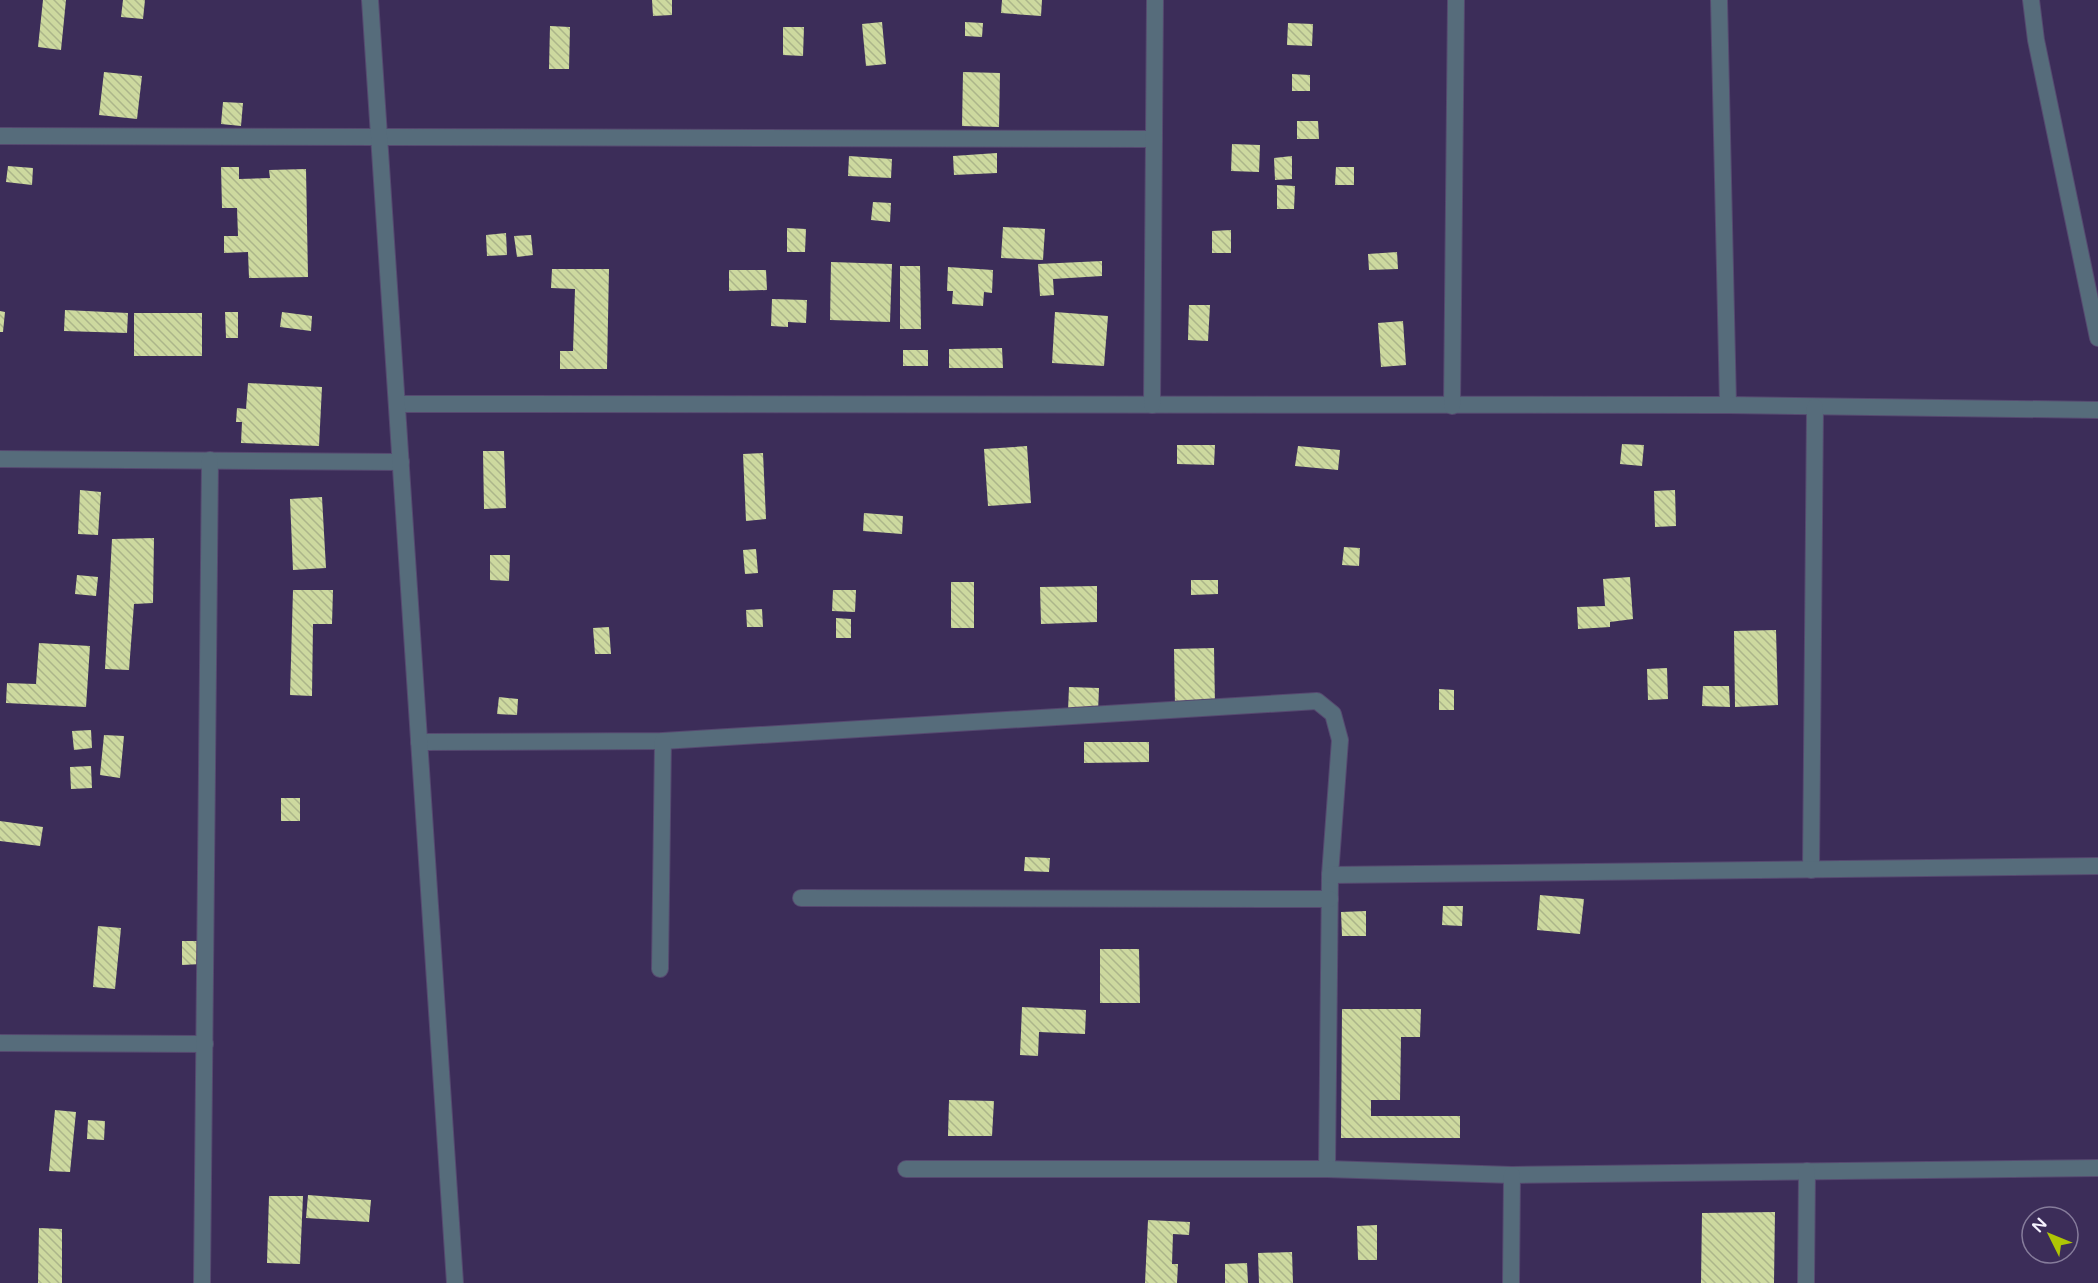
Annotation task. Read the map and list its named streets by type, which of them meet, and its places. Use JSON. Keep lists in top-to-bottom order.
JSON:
{
  "north": "top left"
}
